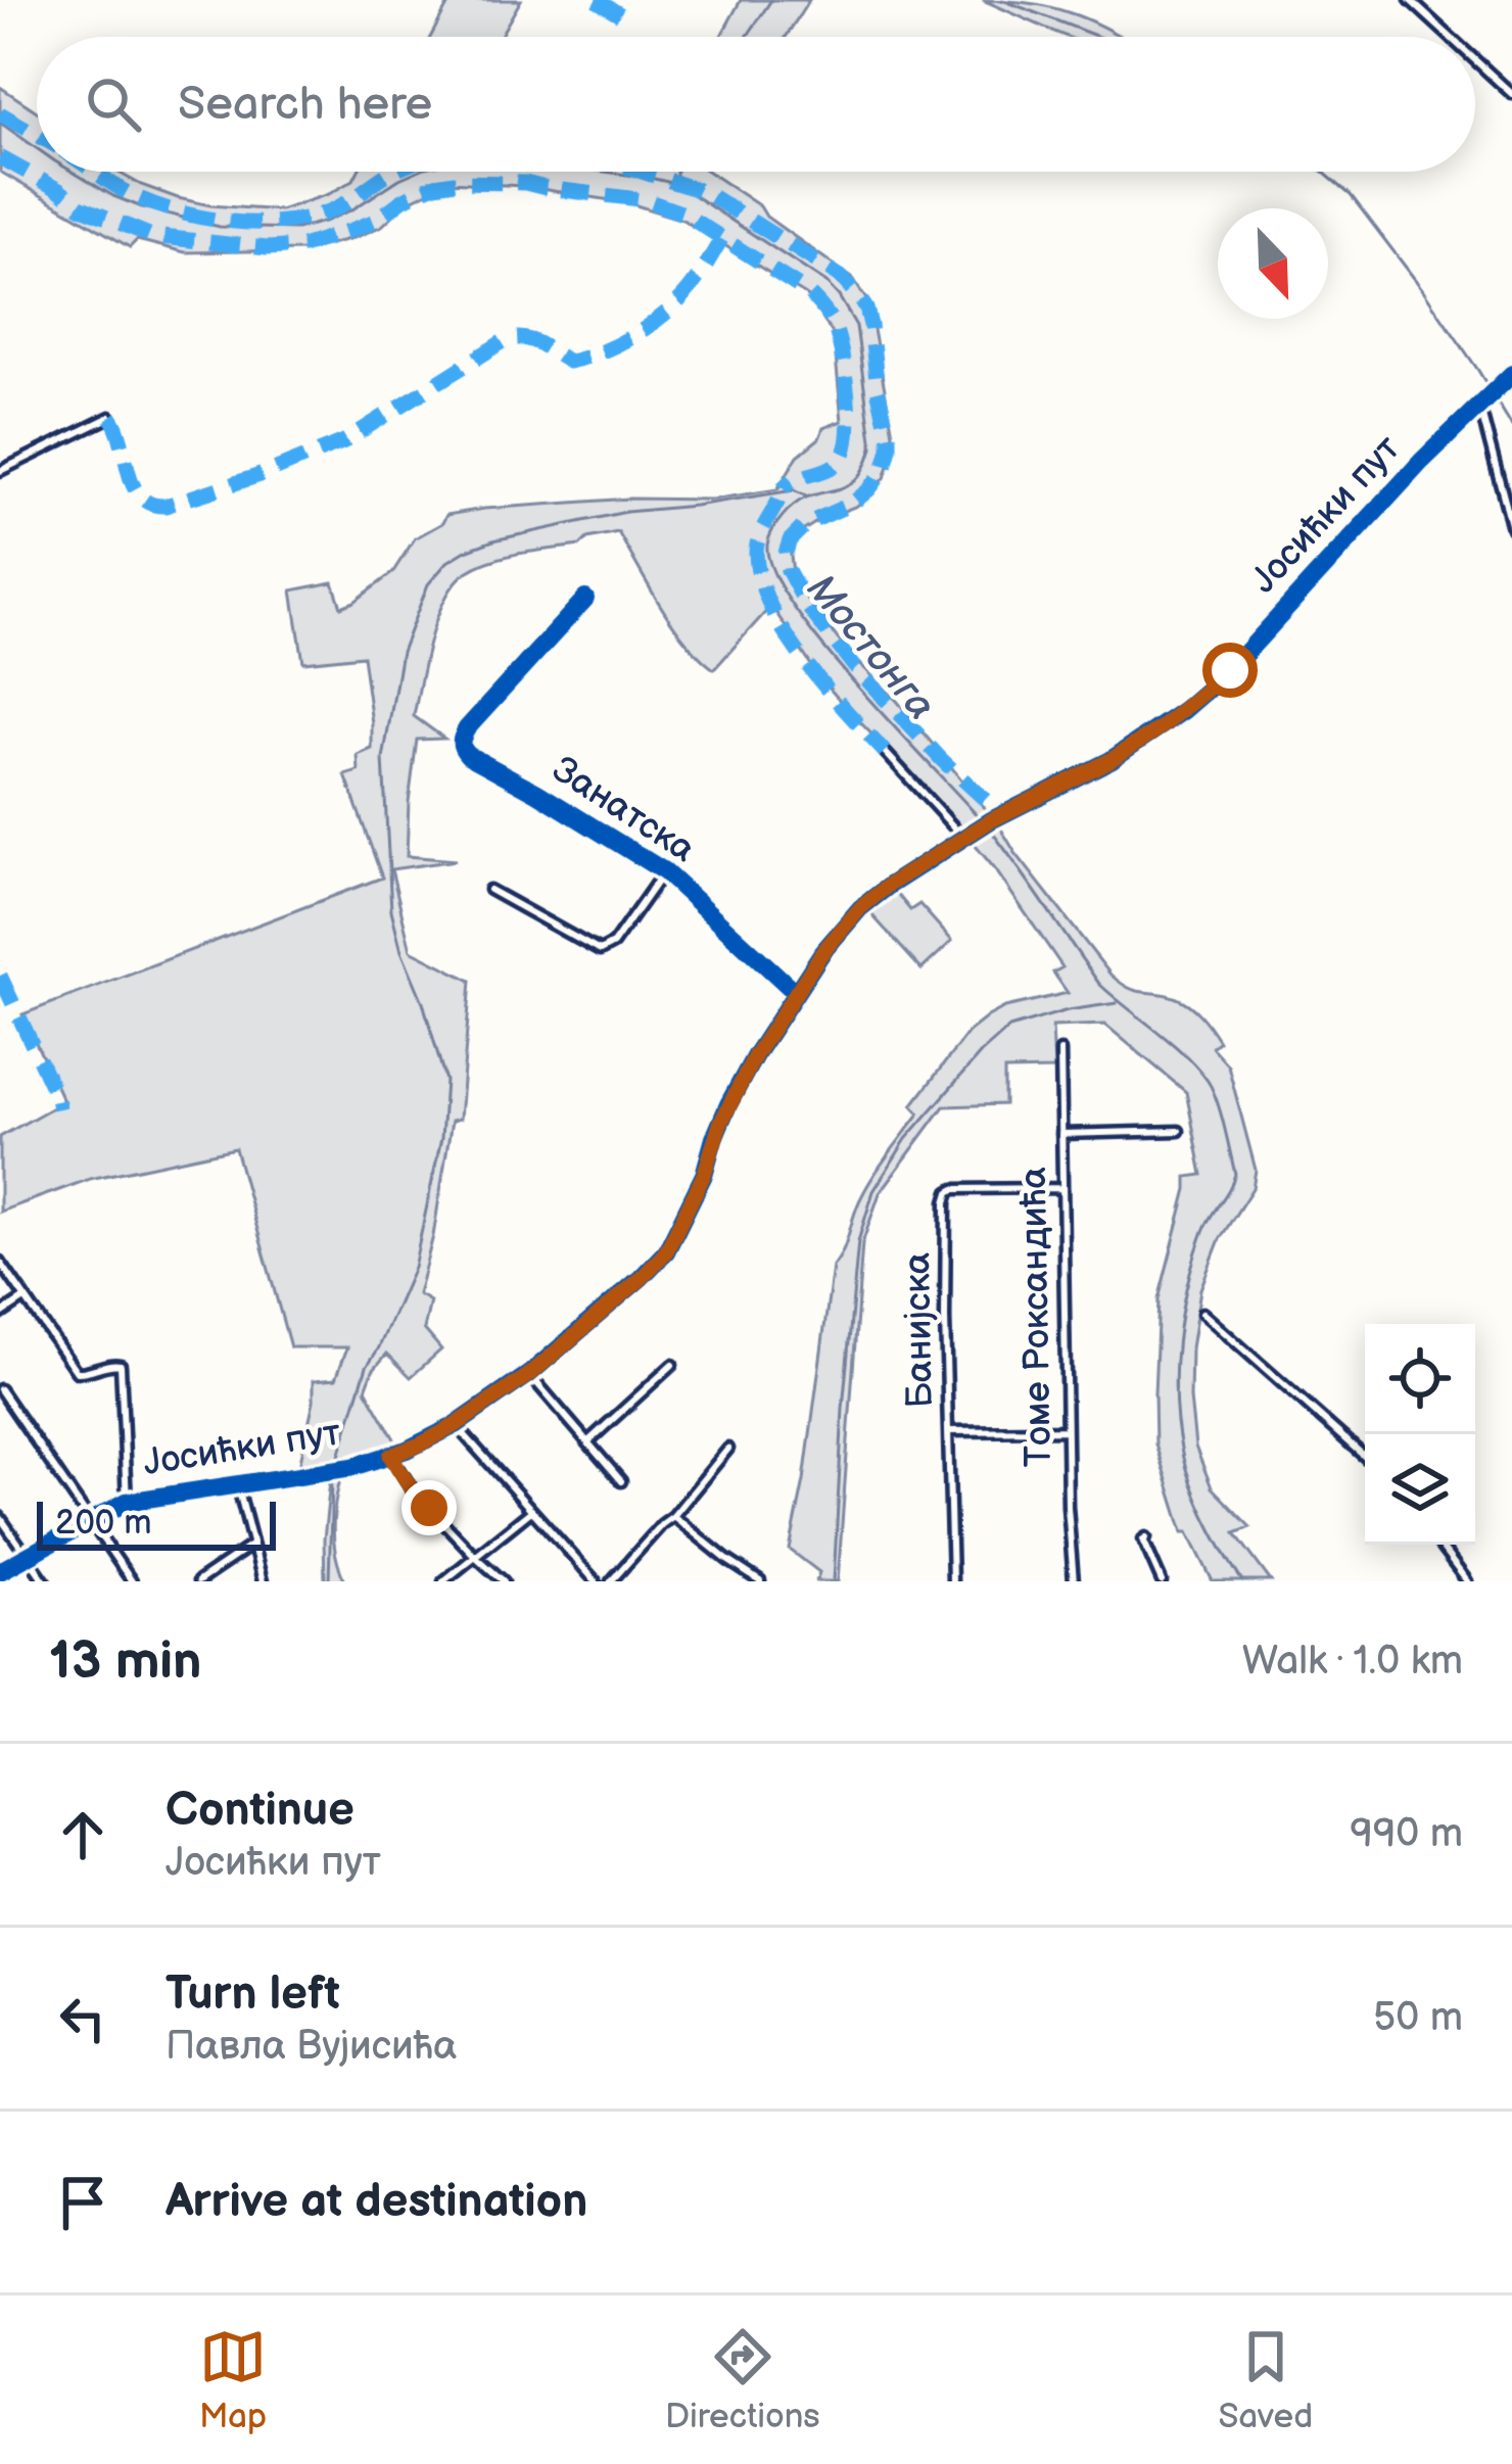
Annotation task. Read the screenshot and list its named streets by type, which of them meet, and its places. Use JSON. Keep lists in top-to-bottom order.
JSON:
{
  "streets": {
    "street": [
      "Јосићки пут",
      "Занатска",
      "Томе Роксандића",
      "Банијска"
    ]
  },
  "crossings": [
    ["Јосићки пут", "Занатска"],
    ["Томе Роксандића", "Банијска"]
  ],
  "water": ["Мостонга"],
  "scale_bar": "200 m",
  "north": "bottom right",
  "page": {
    "search": "Search here",
    "scale": "200 m",
    "heading": ["13 min", "Walk · 1.0 km"],
    "list": [
      ["Continue", "Јосићки пут", "990 m"],
      ["Turn left", "Павла Вујисића", "50 m"],
      "Arrive at destination"
    ],
    "nav": ["Map", "Directions", "Saved"]
  }
}
